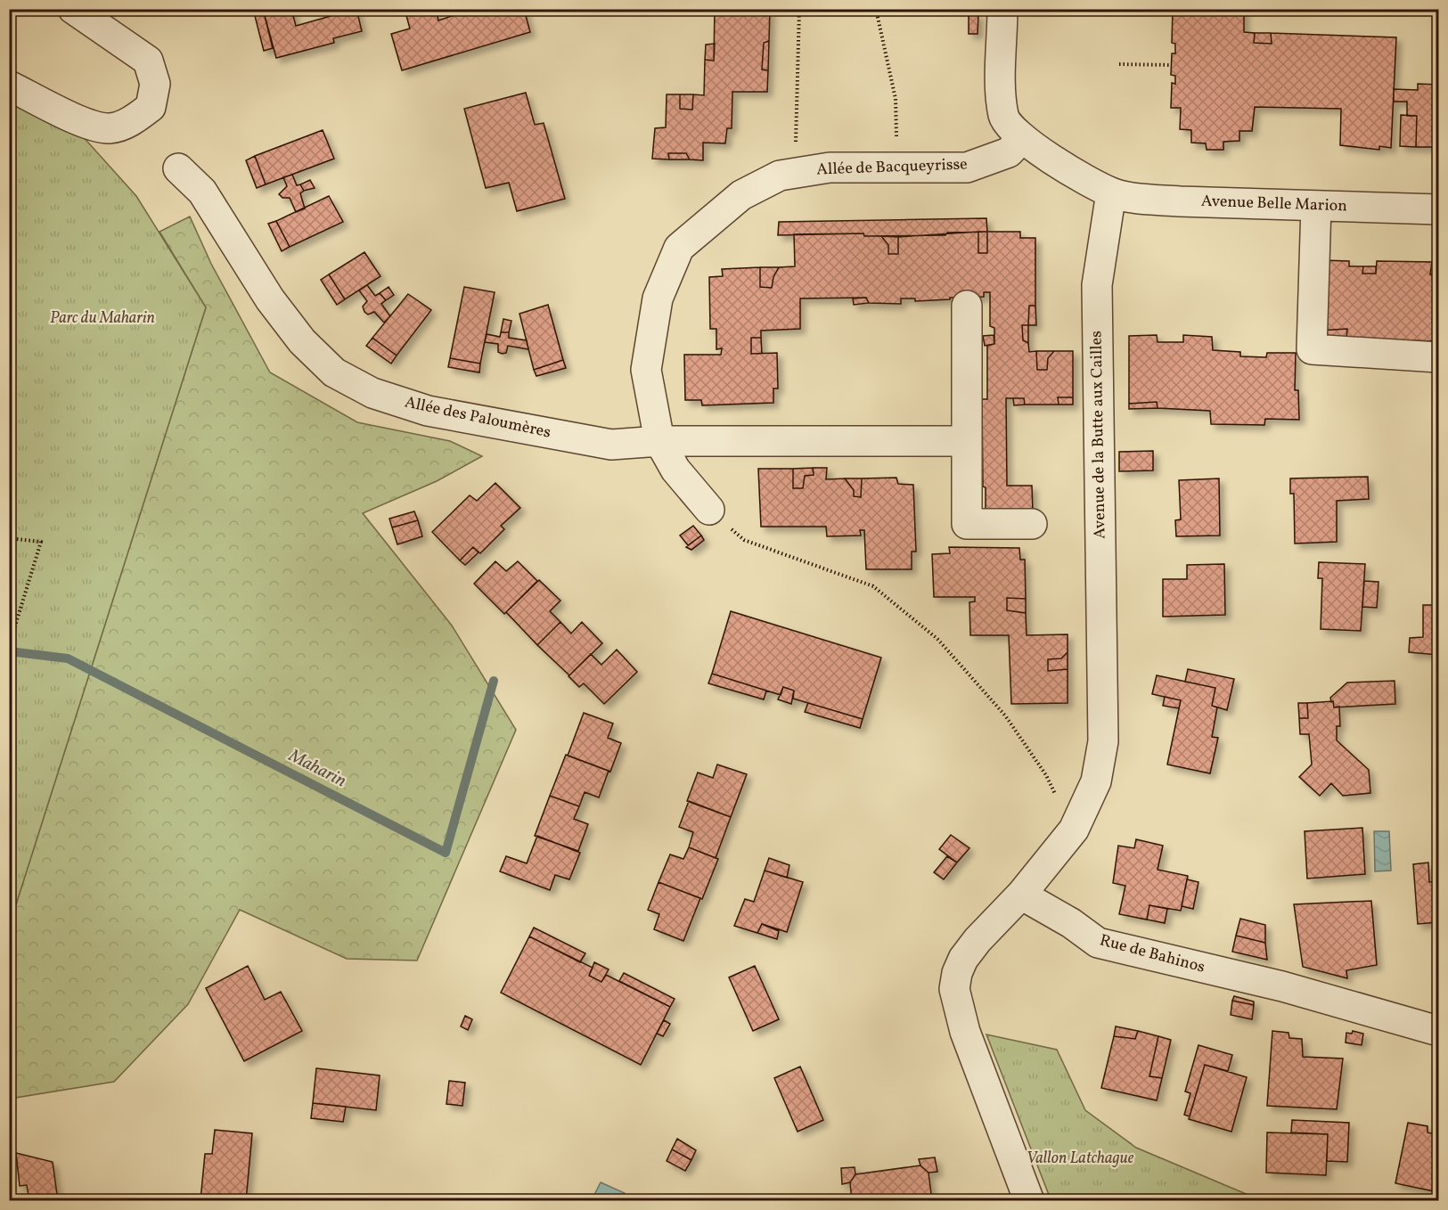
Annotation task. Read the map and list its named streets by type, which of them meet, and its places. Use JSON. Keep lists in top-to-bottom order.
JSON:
{
  "streets": {
    "street": [
      "Allée de Bacqueyrisse",
      "Avenue Belle Marion",
      "Allée des Paloumères",
      "Avenue de la Butte aux Cailles",
      "Rue de Bahinos"
    ]
  },
  "crossings": [
    ["Allée de Bacqueyrisse", "Allée des Paloumères"],
    ["Avenue Belle Marion", "Avenue de la Butte aux Cailles"],
    ["Avenue de la Butte aux Cailles", "Rue de Bahinos"]
  ],
  "water": ["Maharin"],
  "parks": ["Parc du Maharin", "Vallon Latchague"]
}
